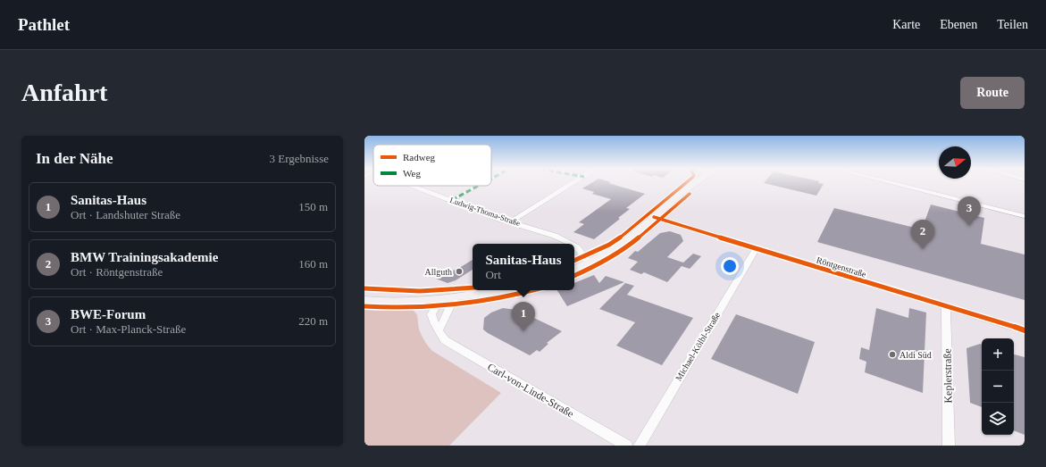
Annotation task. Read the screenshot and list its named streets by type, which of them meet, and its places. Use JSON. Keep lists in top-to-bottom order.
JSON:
{
  "streets": {
    "street": [
      "Ludwig-Thoma-Straße",
      "Röntgenstraße",
      "Michael-Kölbl-Straße",
      "Keplerstraße",
      "Carl-von-Linde-Straße"
    ]
  },
  "crossings": [
    ["Röntgenstraße", "Michael-Kölbl-Straße"],
    ["Röntgenstraße", "Keplerstraße"]
  ],
  "places": ["Allguth", "Aldi Süd"],
  "legend": ["Radweg", "Weg"],
  "north": "right",
  "page": {
    "header": "Pathlet",
    "nav": ["Karte", "Ebenen", "Teilen"],
    "buttons": "Route",
    "title": "Anfahrt",
    "heading": ["In der Nähe", "3 Ergebnisse"],
    "list": [
      {
        "mark": "1",
        "name": "Sanitas-Haus",
        "note": "Ort · Landshuter Straße",
        "value": "150 m"
      },
      {
        "mark": "2",
        "name": "BMW Trainingsakademie",
        "note": "Ort · Röntgenstraße",
        "value": "160 m"
      },
      {
        "mark": "3",
        "name": "BWE-Forum",
        "note": "Ort · Max-Planck-Straße",
        "value": "220 m"
      }
    ],
    "pins": ["3", "2", "1"],
    "popup": ["Sanitas-Haus", "Ort"],
    "map_buttons": ["+", "−"]
  }
}
